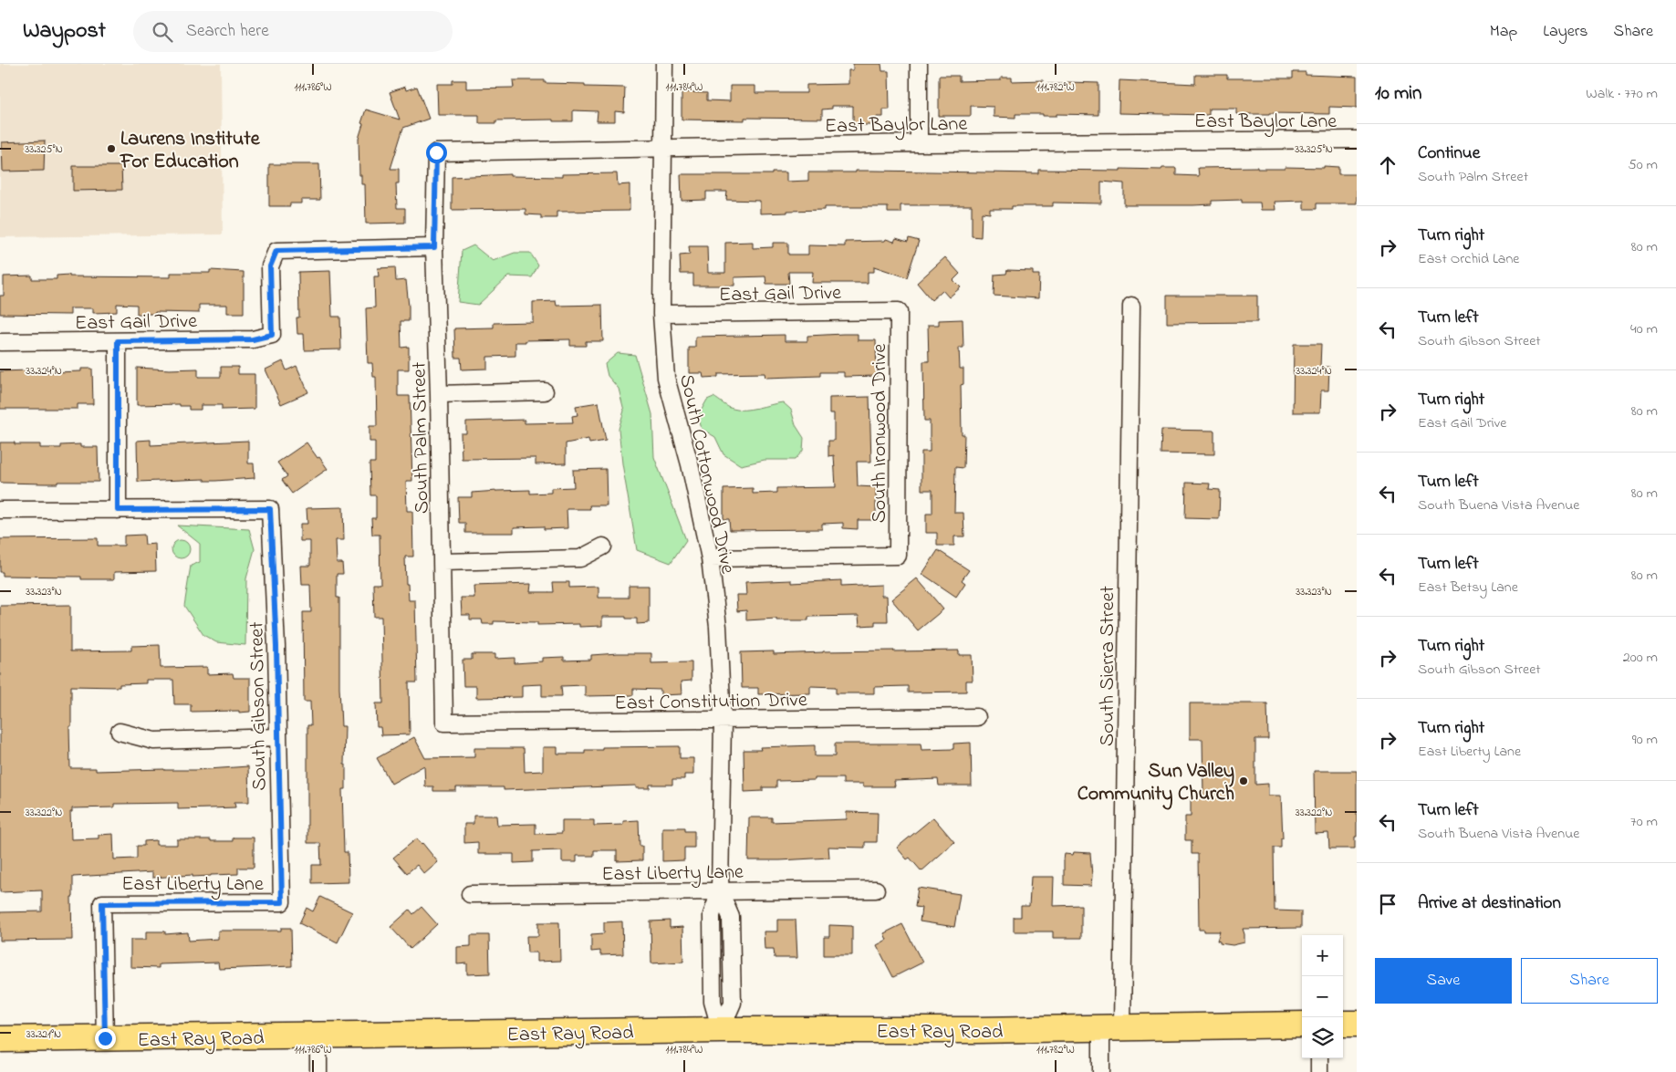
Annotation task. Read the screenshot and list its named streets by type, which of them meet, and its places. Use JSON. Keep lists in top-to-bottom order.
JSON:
{
  "streets": {
    "main road": ["East Ray Road"],
    "street": [
      "East Baylor Lane",
      "East Gail Drive",
      "South Ironwood Drive",
      "South Palm Street",
      "South Cottonwood Drive",
      "South Sierra Street",
      "East Constitution Drive",
      "South Gibson Street",
      "East Liberty Lane"
    ]
  },
  "crossings": [
    ["East Baylor Lane", "South Palm Street"],
    ["East Baylor Lane", "South Cottonwood Drive"],
    ["East Gail Drive", "South Ironwood Drive"],
    ["East Gail Drive", "South Palm Street"],
    ["East Gail Drive", "South Cottonwood Drive"],
    ["South Ironwood Drive", "South Cottonwood Drive"],
    ["South Palm Street", "East Constitution Drive"],
    ["South Cottonwood Drive", "East Constitution Drive"],
    ["South Cottonwood Drive", "East Liberty Lane"],
    ["South Cottonwood Drive", "East Ray Road"],
    ["South Sierra Street", "East Ray Road"],
    ["South Gibson Street", "East Liberty Lane"],
    ["East Liberty Lane", "East Ray Road"]
  ],
  "places": ["Laurens Institute For Education", "Sun Valley Community Church"],
  "page": {
    "header": "Waypost",
    "search": "Search here",
    "nav": ["Map", "Layers", "Share"],
    "heading": ["10 min", "Walk · 770 m"],
    "list": [
      ["Continue", "South Palm Street", "50 m"],
      ["Turn right", "East Orchid Lane", "80 m"],
      ["Turn left", "South Gibson Street", "40 m"],
      ["Turn right", "East Gail Drive", "80 m"],
      ["Turn left", "South Buena Vista Avenue", "80 m"],
      ["Turn left", "East Betsy Lane", "80 m"],
      ["Turn right", "South Gibson Street", "200 m"],
      ["Turn right", "East Liberty Lane", "90 m"],
      ["Turn left", "South Buena Vista Avenue", "70 m"],
      "Arrive at destination"
    ],
    "map_buttons": ["+", "−"],
    "buttons": ["Save", "Share"]
  },
  "coordinates": [
    "111.786°W",
    "111.784°W",
    "111.782°W",
    "33.325°N",
    "33.324°N",
    "33.323°N",
    "33.322°N",
    "33.321°N"
  ]
}
